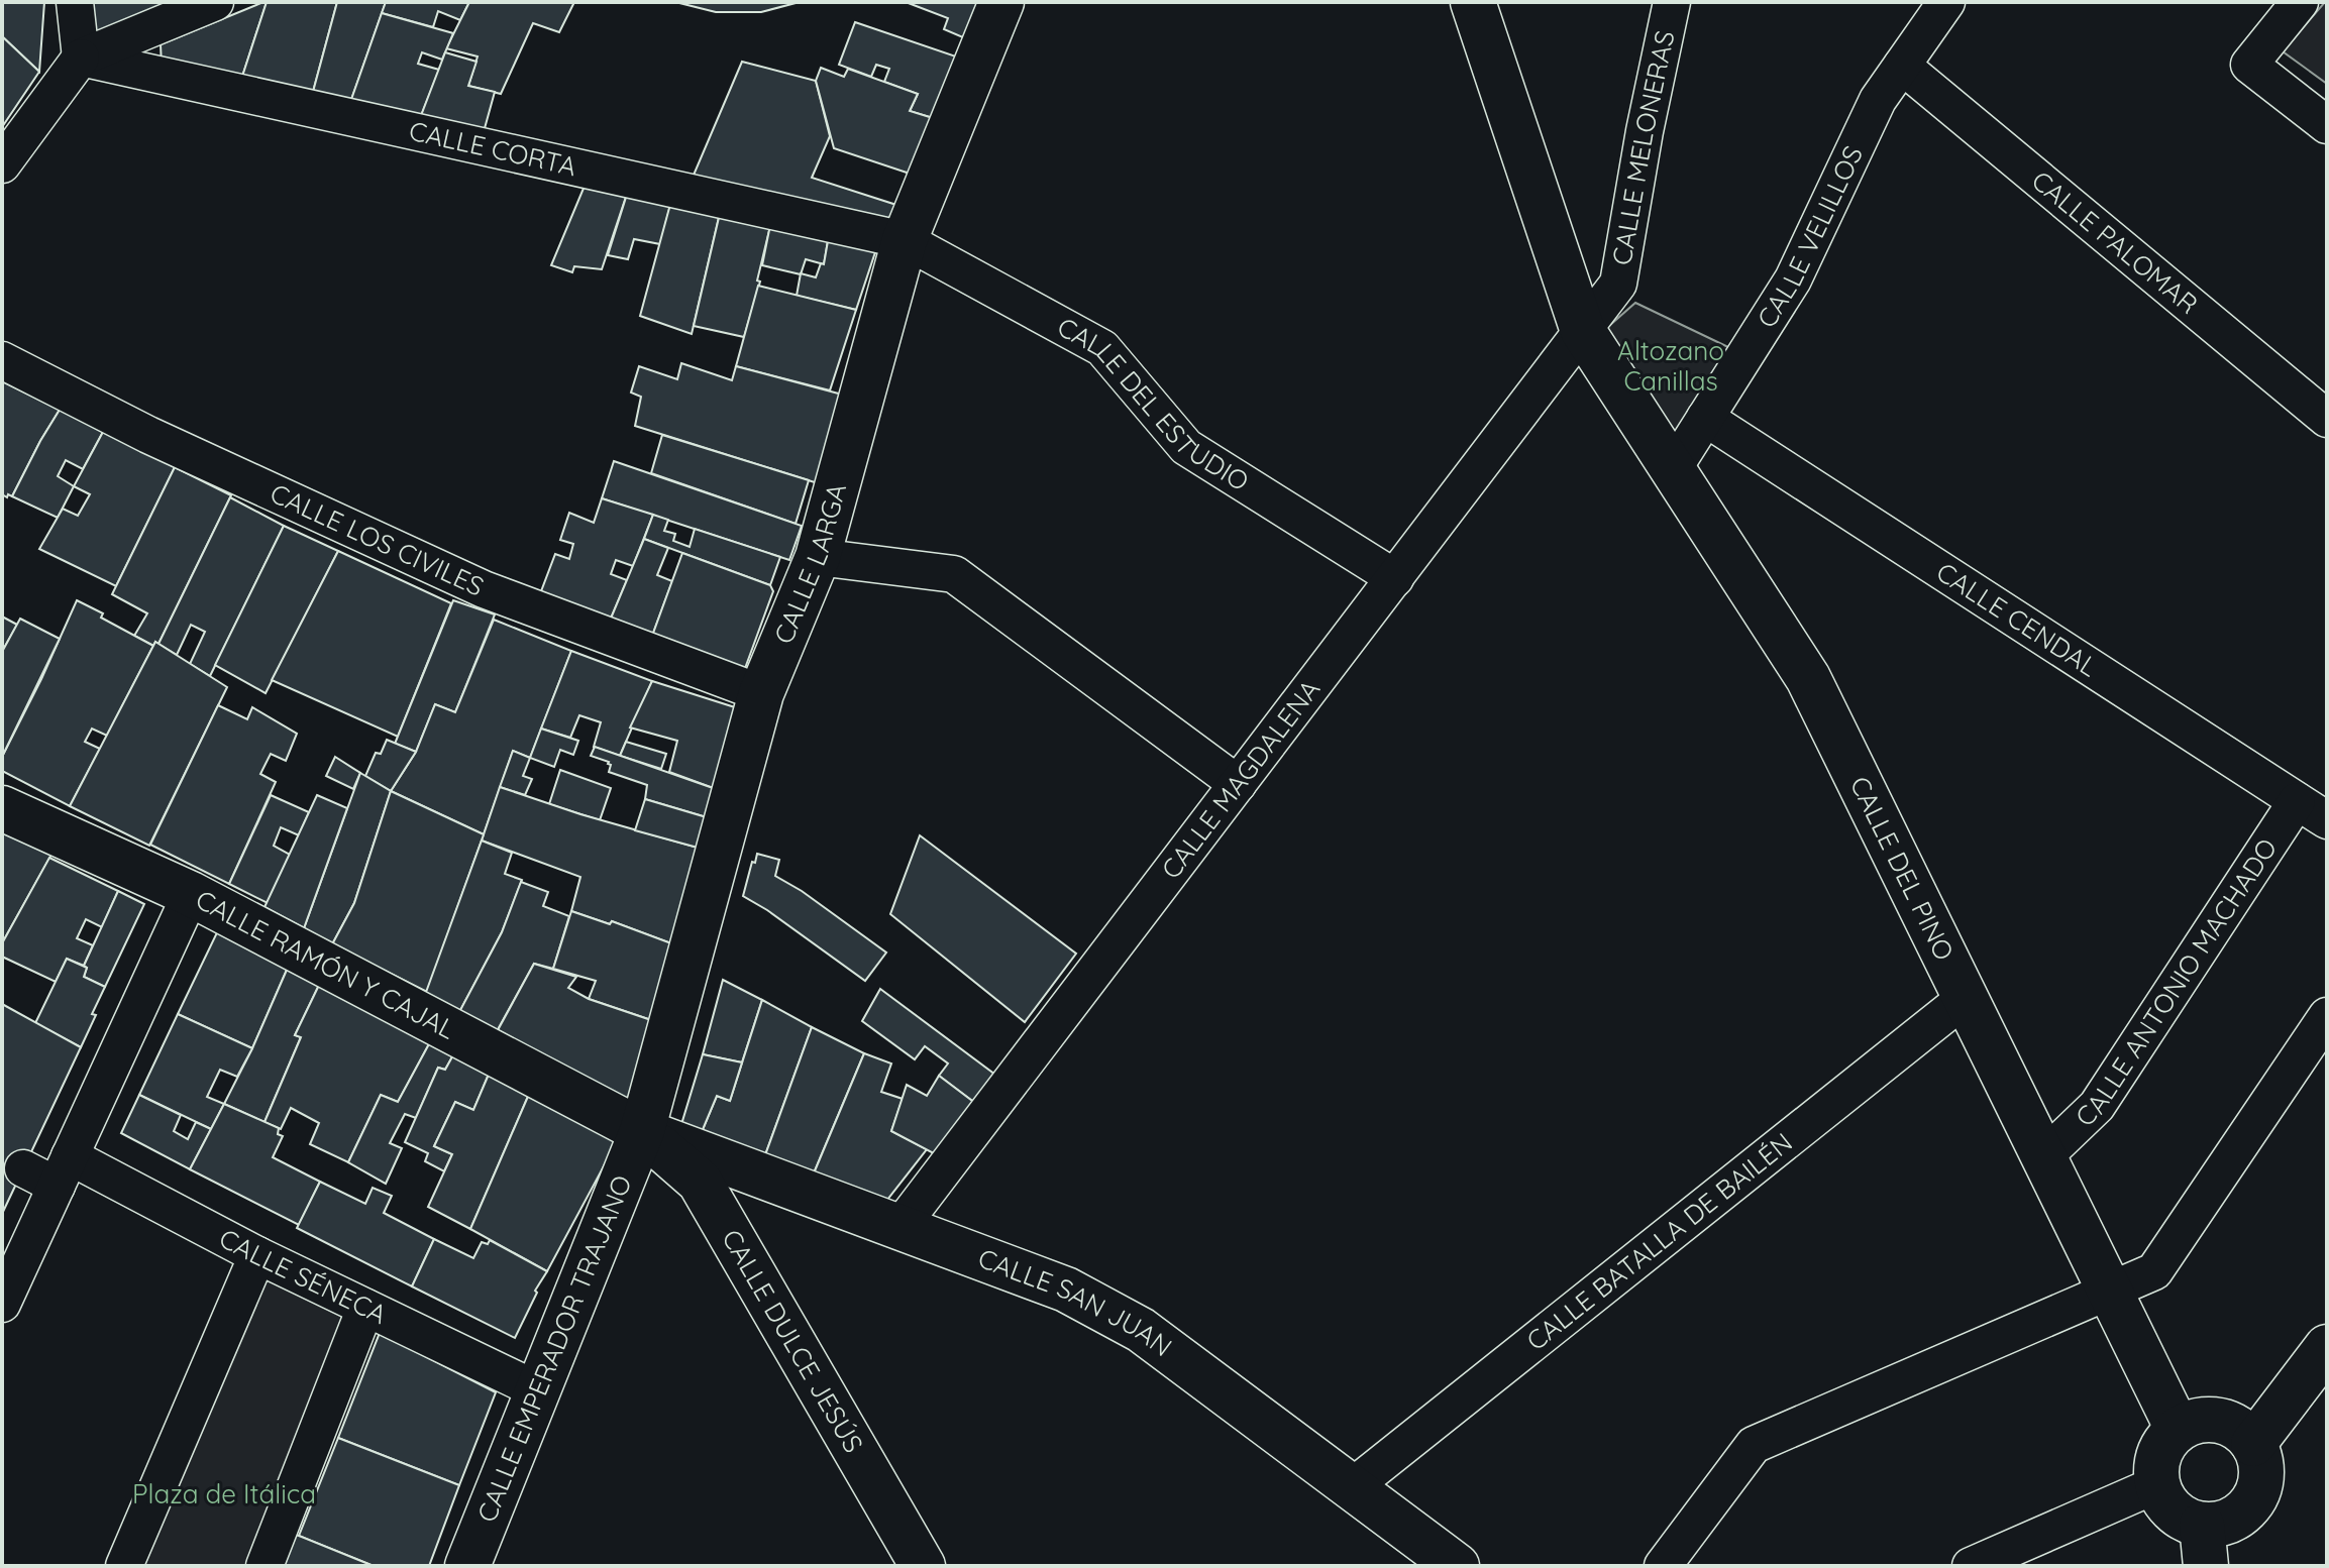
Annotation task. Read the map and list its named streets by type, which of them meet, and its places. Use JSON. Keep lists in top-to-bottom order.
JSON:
{
  "streets": {
    "street": [
      "CALLE CORTA",
      "CALLE MELONERAS",
      "CALLE VELILLOS",
      "CALLE PALOMAR",
      "CALLE DEL ESTUDIO",
      "CALLE LOS CIVILES",
      "CALLE LARGA",
      "CALLE CENDAL",
      "CALLE MAGDALENA",
      "CALLE DEL PINO",
      "CALLE RAMÓN Y CAJAL",
      "CALLE ANTONIO MACHADO",
      "CALLE BATALLA DE BAILÉN",
      "CALLE SÉNECA",
      "CALLE SAN JUAN",
      "CALLE DULCE JESÚS",
      "CALLE EMPERADOR TRAJANO"
    ]
  },
  "crossings": [
    ["CALLE CORTA", "CALLE DEL ESTUDIO"],
    ["CALLE CORTA", "CALLE LARGA"],
    ["CALLE MELONERAS", "CALLE MAGDALENA"],
    ["CALLE MELONERAS", "CALLE DEL PINO"],
    ["CALLE VELILLOS", "CALLE PALOMAR"],
    ["CALLE VELILLOS", "CALLE CENDAL"],
    ["CALLE VELILLOS", "CALLE DEL PINO"],
    ["CALLE DEL ESTUDIO", "CALLE LARGA"],
    ["CALLE DEL ESTUDIO", "CALLE MAGDALENA"],
    ["CALLE LOS CIVILES", "CALLE LARGA"],
    ["CALLE LARGA", "CALLE RAMÓN Y CAJAL"],
    ["CALLE LARGA", "CALLE SAN JUAN"],
    ["CALLE LARGA", "CALLE DULCE JESÚS"],
    ["CALLE LARGA", "CALLE EMPERADOR TRAJANO"],
    ["CALLE CENDAL", "CALLE ANTONIO MACHADO"],
    ["CALLE MAGDALENA", "CALLE DEL PINO"],
    ["CALLE MAGDALENA", "CALLE SAN JUAN"],
    ["CALLE DEL PINO", "CALLE ANTONIO MACHADO"],
    ["CALLE DEL PINO", "CALLE BATALLA DE BAILÉN"],
    ["CALLE RAMÓN Y CAJAL", "CALLE SAN JUAN"],
    ["CALLE RAMÓN Y CAJAL", "CALLE DULCE JESÚS"],
    ["CALLE RAMÓN Y CAJAL", "CALLE EMPERADOR TRAJANO"],
    ["CALLE BATALLA DE BAILÉN", "CALLE SAN JUAN"],
    ["CALLE SÉNECA", "CALLE EMPERADOR TRAJANO"],
    ["CALLE SAN JUAN", "CALLE DULCE JESÚS"],
    ["CALLE SAN JUAN", "CALLE EMPERADOR TRAJANO"],
    ["CALLE DULCE JESÚS", "CALLE EMPERADOR TRAJANO"]
  ],
  "parks": ["Altozano Canillas", "Plaza de Itálica"]
}
